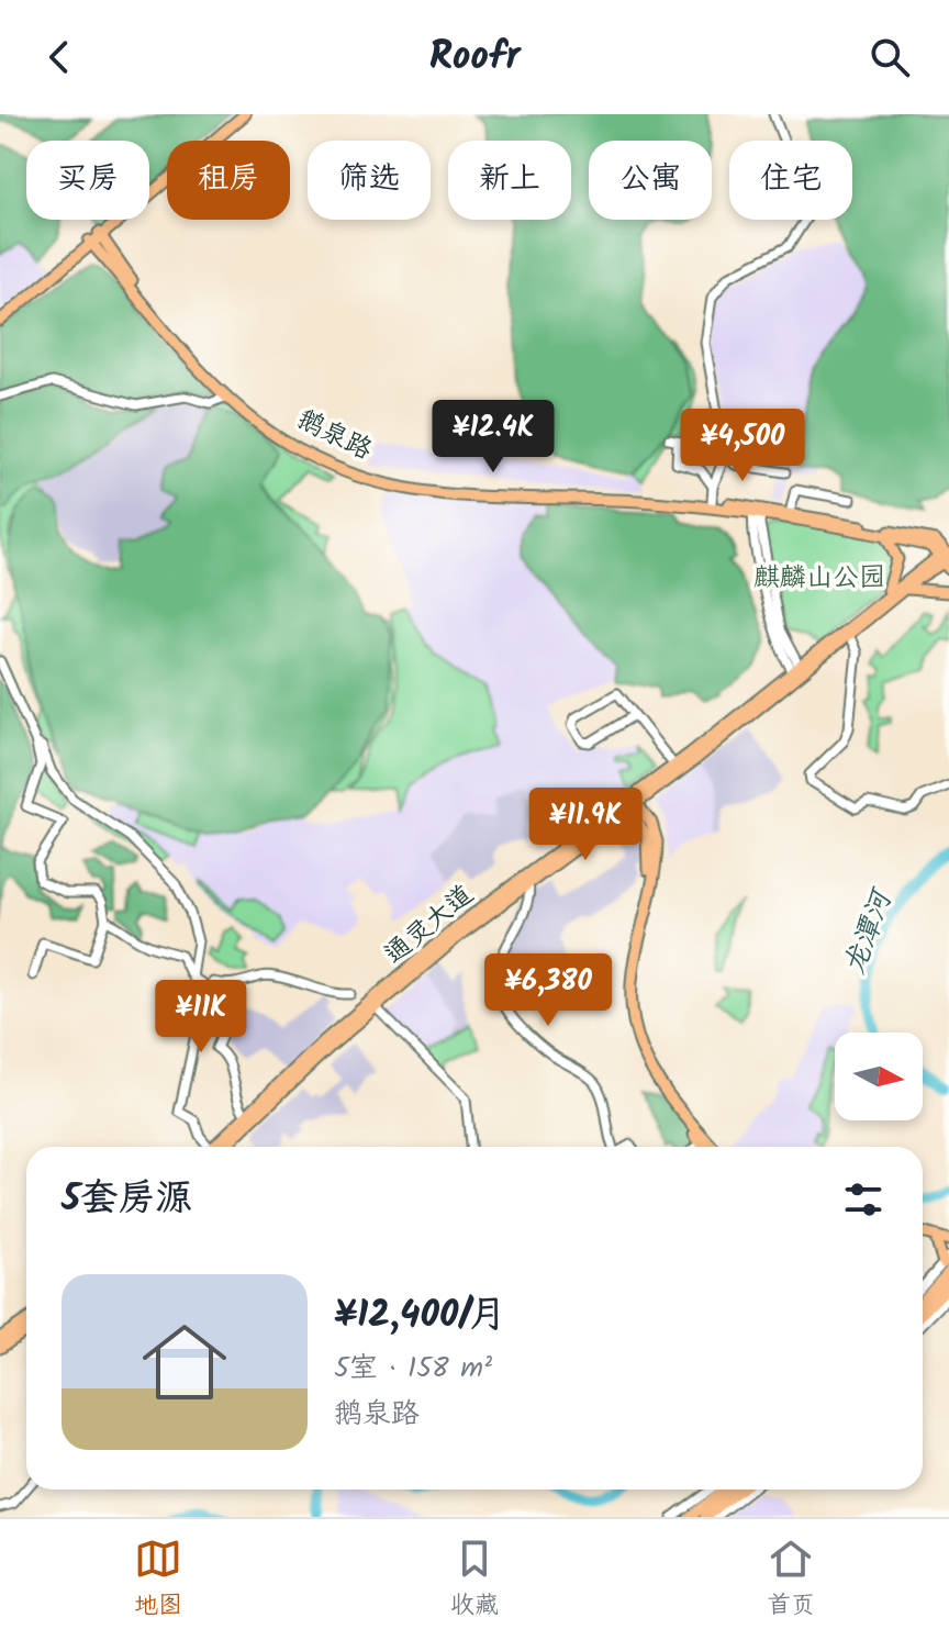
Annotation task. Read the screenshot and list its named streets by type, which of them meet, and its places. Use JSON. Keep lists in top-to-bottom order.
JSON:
{
  "streets": {
    "main road": ["鹅泉路", "通灵大道"]
  },
  "crossings": [
    ["鹅泉路", "通灵大道"]
  ],
  "water": ["龙潭河"],
  "parks": ["麒麟山公园"],
  "north": "right",
  "page": {
    "header": "Roofr",
    "chip": [
      "买房",
      "租房",
      "筛选",
      "新上",
      "公寓",
      "住宅"
    ],
    "price": [
      "¥12.4K",
      "¥4,500",
      "¥11.9K",
      "¥6,380",
      "¥11K"
    ],
    "heading": "5套房源",
    "list": [
      {
        "name": "¥12,400/月",
        "note": "5室 · 158 m² · 鹅泉路"
      }
    ],
    "tabs": ["地图", "收藏", "首页"]
  }
}
